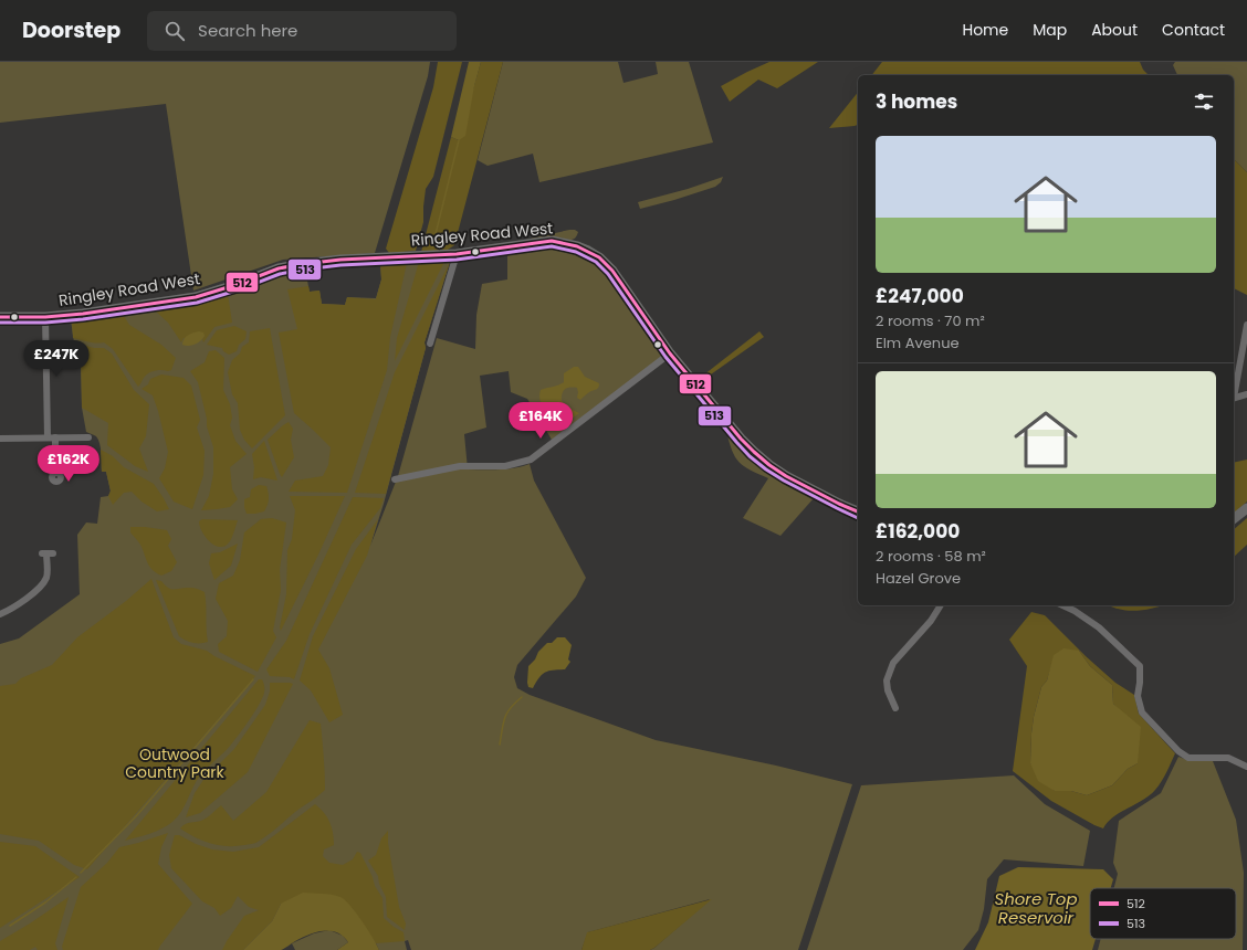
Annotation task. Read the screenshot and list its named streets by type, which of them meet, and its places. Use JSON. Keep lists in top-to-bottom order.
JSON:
{
  "streets": {
    "main road": ["Ringley Road West"]
  },
  "water": ["Shore Top Reservoir"],
  "parks": ["Outwood Country Park"],
  "lines": ["transit line 512", "transit line 513"],
  "legend": ["512", "513"],
  "page": {
    "header": "Doorstep",
    "search": "Search here",
    "nav": [
      "Home",
      "Map",
      "About",
      "Contact"
    ],
    "heading": "3 homes",
    "list": [
      {
        "name": "£247,000",
        "note": "2 rooms · 70 m² · Elm Avenue"
      },
      {
        "name": "£162,000",
        "note": "2 rooms · 58 m² · Hazel Grove"
      }
    ],
    "price": ["£247K", "£164K", "£162K"]
  }
}
